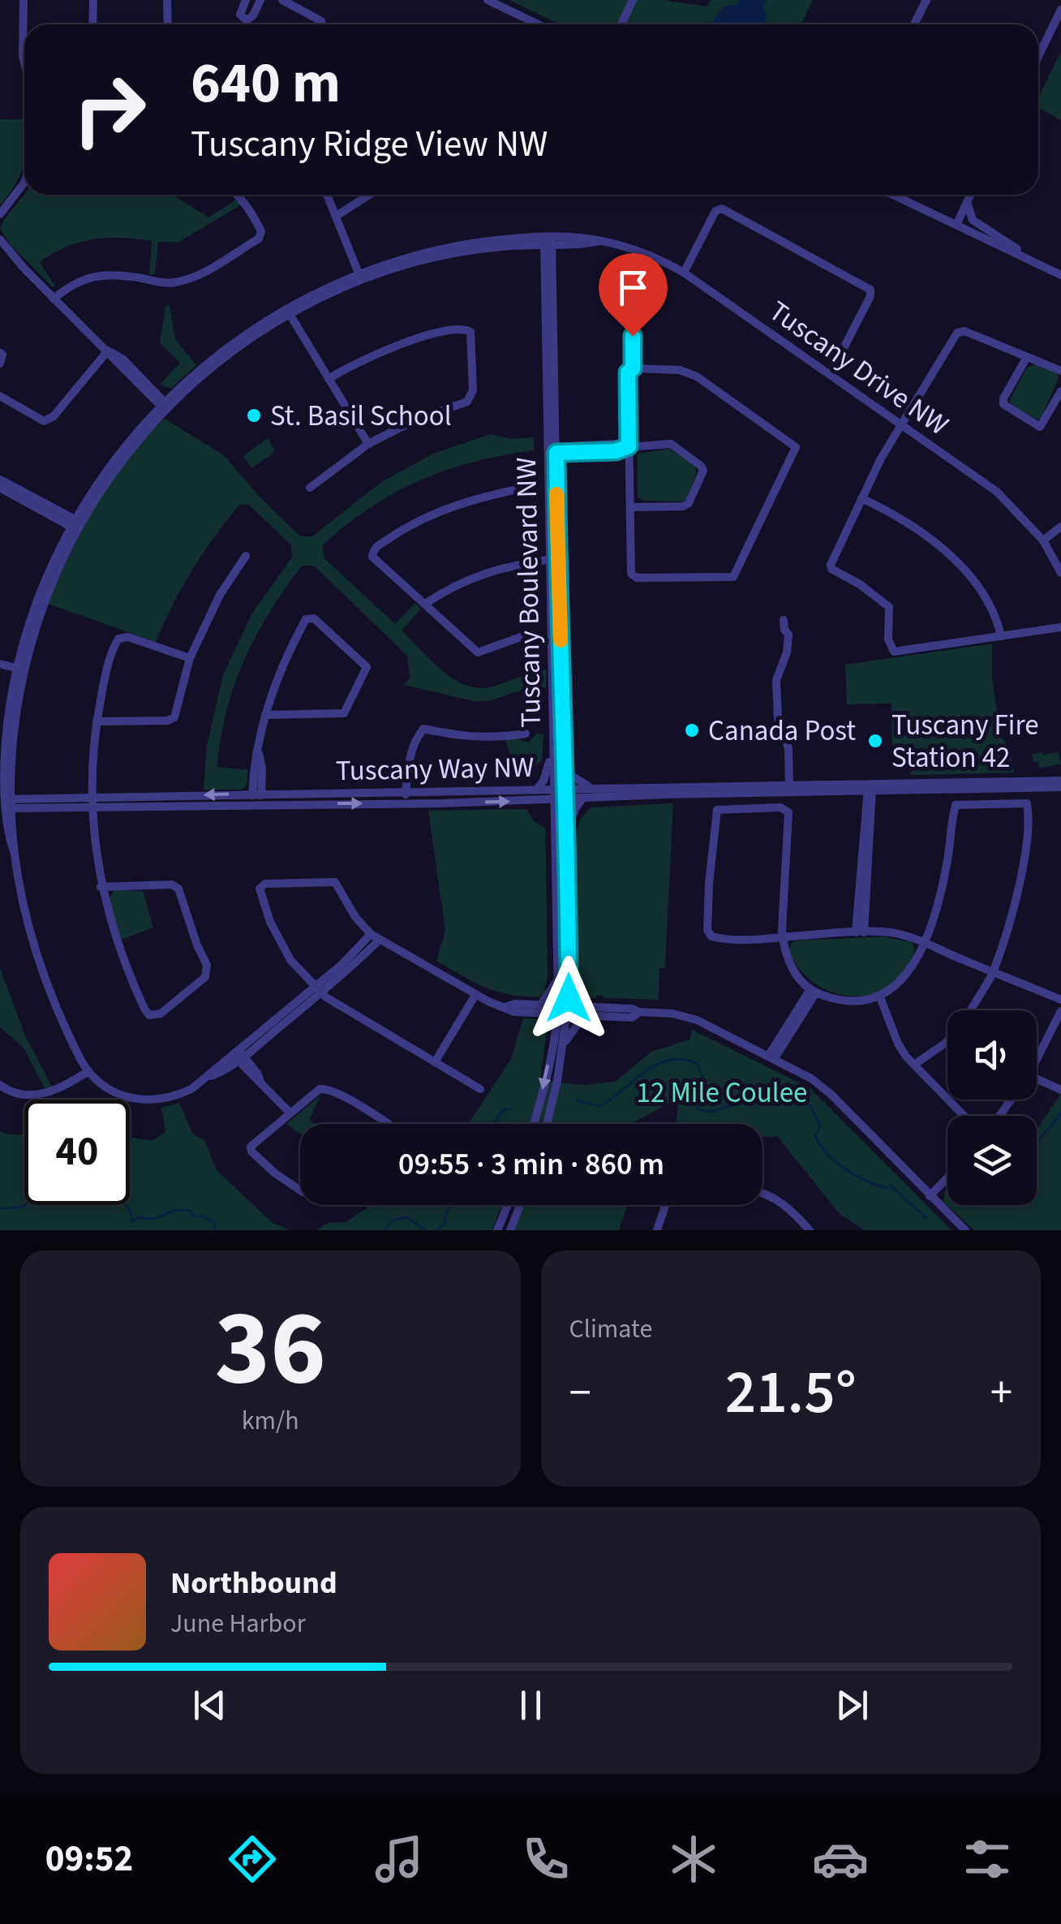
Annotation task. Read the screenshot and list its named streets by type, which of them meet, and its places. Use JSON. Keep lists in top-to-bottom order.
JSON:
{
  "streets": {
    "street": ["Tuscany Drive NW", "Tuscany Boulevard NW", "Tuscany Way NW"]
  },
  "crossings": [
    ["Tuscany Drive NW", "Tuscany Boulevard NW"],
    ["Tuscany Drive NW", "Tuscany Way NW"],
    ["Tuscany Boulevard NW", "Tuscany Way NW"]
  ],
  "parks": ["12 Mile Coulee"],
  "places": ["St. Basil School", "Canada Post", "Tuscany Fire Station 42"],
  "page": {
    "turn": ["640 m", "Tuscany Ridge View NW"],
    "limit": "40",
    "trip": "09:55 · 3 min · 860 m",
    "tile": [
      ["36", "km/h"],
      "Climate"
    ],
    "heat": ["−", "21.5°", "+"],
    "song": ["Northbound", "June Harbor"],
    "tabs": "09:52"
  }
}
